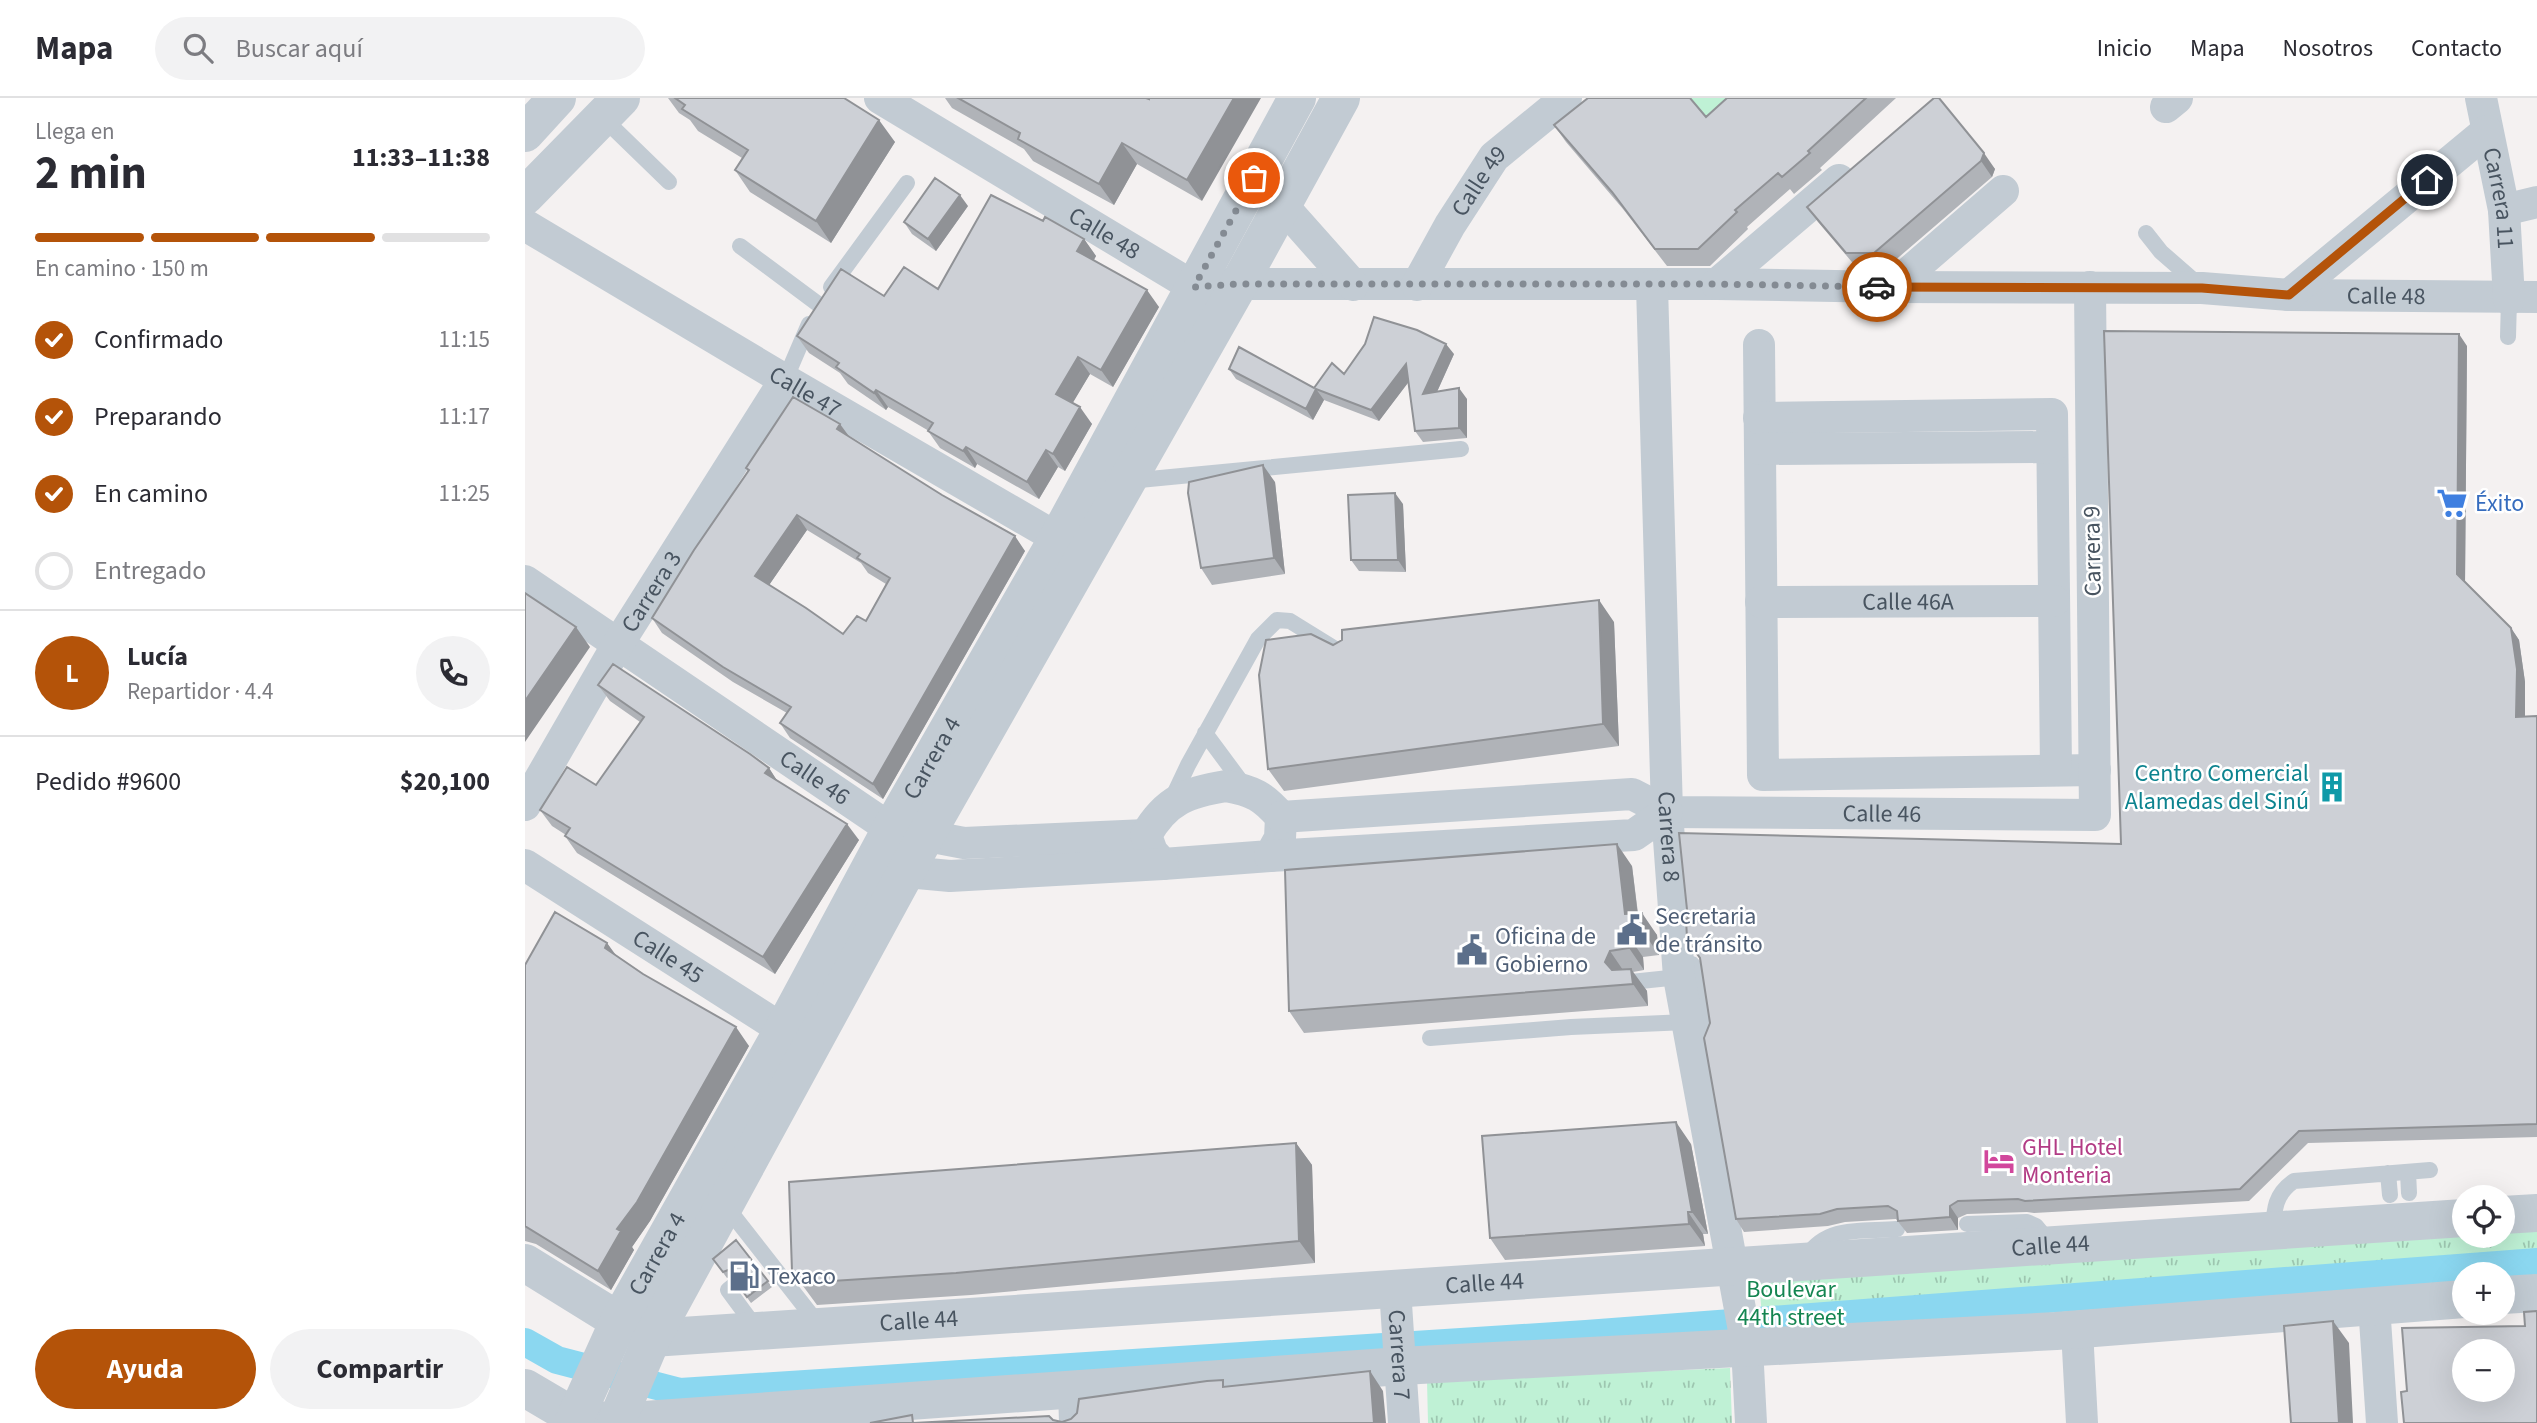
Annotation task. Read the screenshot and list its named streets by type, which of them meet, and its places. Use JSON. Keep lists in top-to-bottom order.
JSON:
{
  "streets": {
    "street": [
      "Calle 49",
      "Carrera 11",
      "Calle 48",
      "Calle 47",
      "Carrera 9",
      "Carrera 3",
      "Calle 46A",
      "Carrera 4",
      "Calle 46",
      "Carrera 8",
      "Calle 45",
      "Calle 44",
      "Carrera 7"
    ]
  },
  "crossings": [
    ["Calle 49", "Calle 48"],
    ["Carrera 11", "Calle 48"],
    ["Calle 48", "Carrera 9"],
    ["Calle 48", "Carrera 4"],
    ["Calle 48", "Carrera 8"],
    ["Calle 47", "Carrera 3"],
    ["Calle 47", "Carrera 4"],
    ["Carrera 9", "Calle 46A"],
    ["Carrera 9", "Calle 46"],
    ["Carrera 3", "Calle 46"],
    ["Carrera 4", "Calle 46"],
    ["Carrera 4", "Calle 45"],
    ["Carrera 4", "Calle 44"],
    ["Calle 46", "Carrera 8"],
    ["Carrera 8", "Calle 44"],
    ["Calle 44", "Carrera 7"]
  ],
  "parks": ["Boulevar 44th street"],
  "places": {
    "supermarket": ["Éxito"],
    "building": ["Centro Comercial Alamedas del Sinú"],
    "public building": ["Secretaria de tránsito", "Oficina de Gobierno"],
    "hotel": ["GHL Hotel Monteria"],
    "fuel station": ["Texaco"]
  },
  "page": {
    "header": "Mapa",
    "search": "Buscar aquí",
    "nav": [
      "Inicio",
      "Mapa",
      "Nosotros",
      "Contacto"
    ],
    "heading": ["2 min", "Llega en", "11:33–11:38"],
    "panel": [
      "Lucía",
      "Repartidor · 4.4",
      "Pedido #9600",
      "$20,100"
    ],
    "bar": "En camino · 150 m",
    "list": [
      ["Confirmado", "11:15"],
      ["Preparando", "11:17"],
      ["En camino", "11:25"],
      "Entregado"
    ],
    "round": "L",
    "map_buttons": ["+", "−"],
    "buttons": ["Ayuda", "Compartir"]
  }
}
